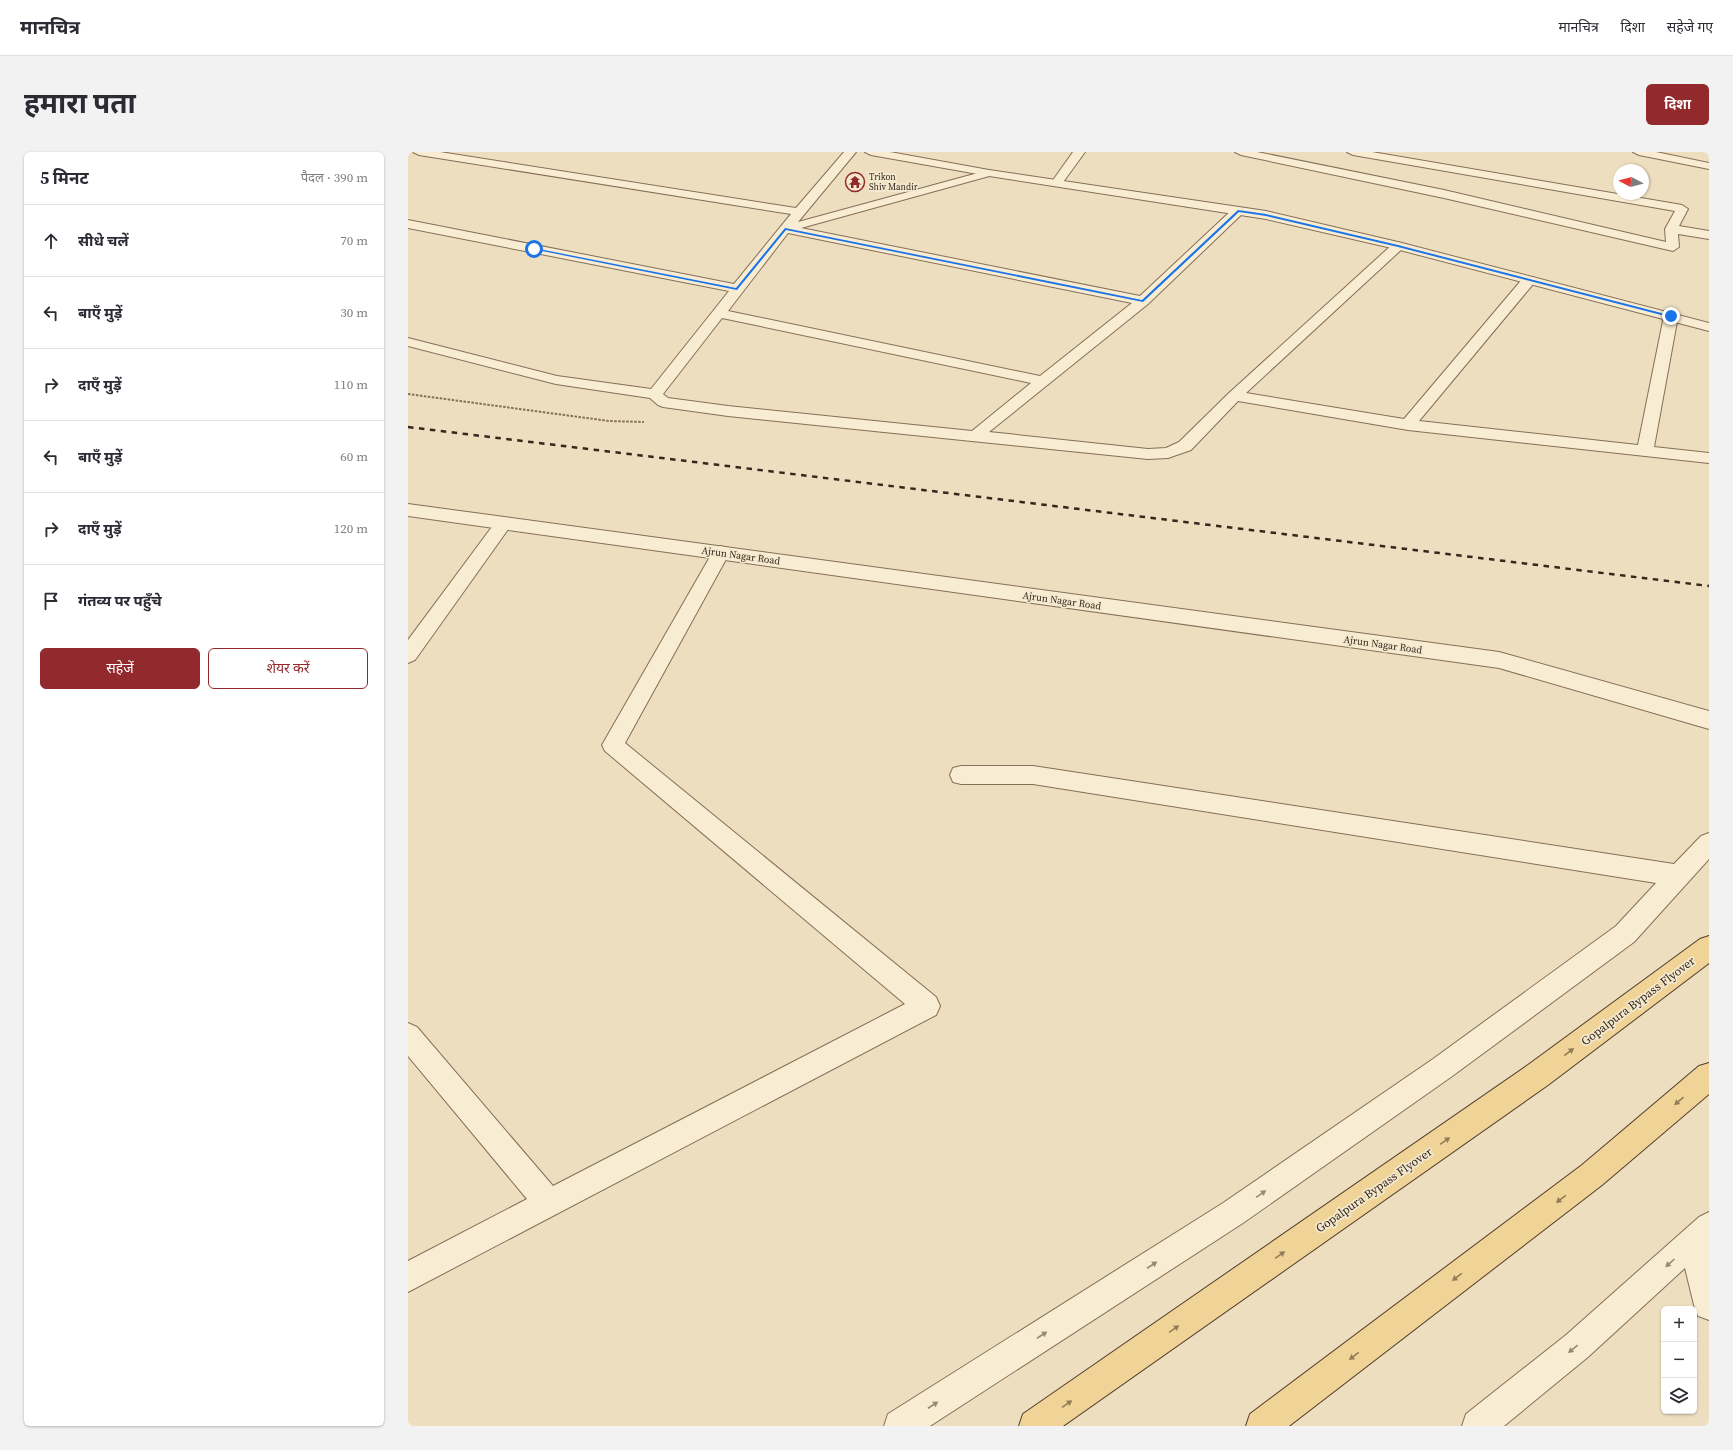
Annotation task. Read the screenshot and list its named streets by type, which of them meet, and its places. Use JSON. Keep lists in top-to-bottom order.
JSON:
{
  "streets": {
    "main road": ["Gopalpura Bypass Flyover"],
    "street": ["Ajrun Nagar Road"]
  },
  "places": {
    "temple": ["Trikon Shiv Mandir"]
  },
  "north": "left",
  "page": {
    "header": "मानचित्र",
    "nav": ["मानचित्र", "दिशा", "सहेजे गए"],
    "title": "हमारा पता",
    "buttons": [
      "दिशा",
      ["सहेजें", "शेयर करें"]
    ],
    "heading": ["5 मिनट", "पैदल · 390 m"],
    "list": [
      ["सीधे चलें", "70 m"],
      ["बाएँ मुड़ें", "30 m"],
      ["दाएँ मुड़ें", "110 m"],
      ["बाएँ मुड़ें", "60 m"],
      ["दाएँ मुड़ें", "120 m"],
      "गंतव्य पर पहुँचे"
    ],
    "map_buttons": ["+", "−"]
  }
}
